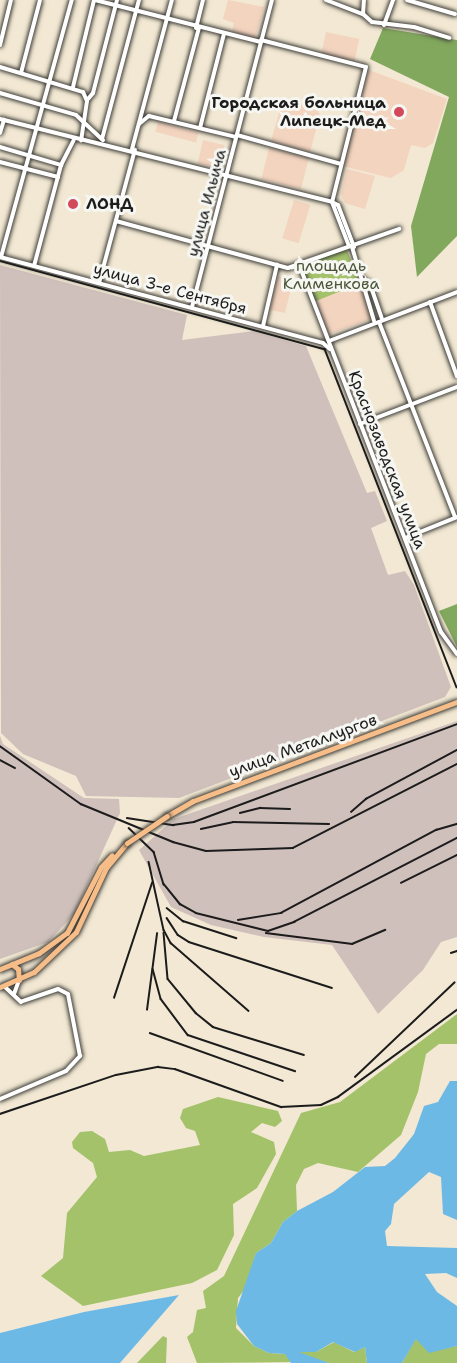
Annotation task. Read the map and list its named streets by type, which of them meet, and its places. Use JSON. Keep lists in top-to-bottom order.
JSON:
{
  "streets": {
    "main road": ["улица Металлургов"],
    "street": ["улица Ильича", "улица 3-е Сентября", "Краснозаводская улица"]
  },
  "crossings": [
    ["улица Ильича", "улица 3-е Сентября"],
    ["улица 3-е Сентября", "Краснозаводская улица"]
  ],
  "parks": ["площадь Клименкова"],
  "places": ["Городская больница Липецк-Мед", "ЛОНД"]
}
